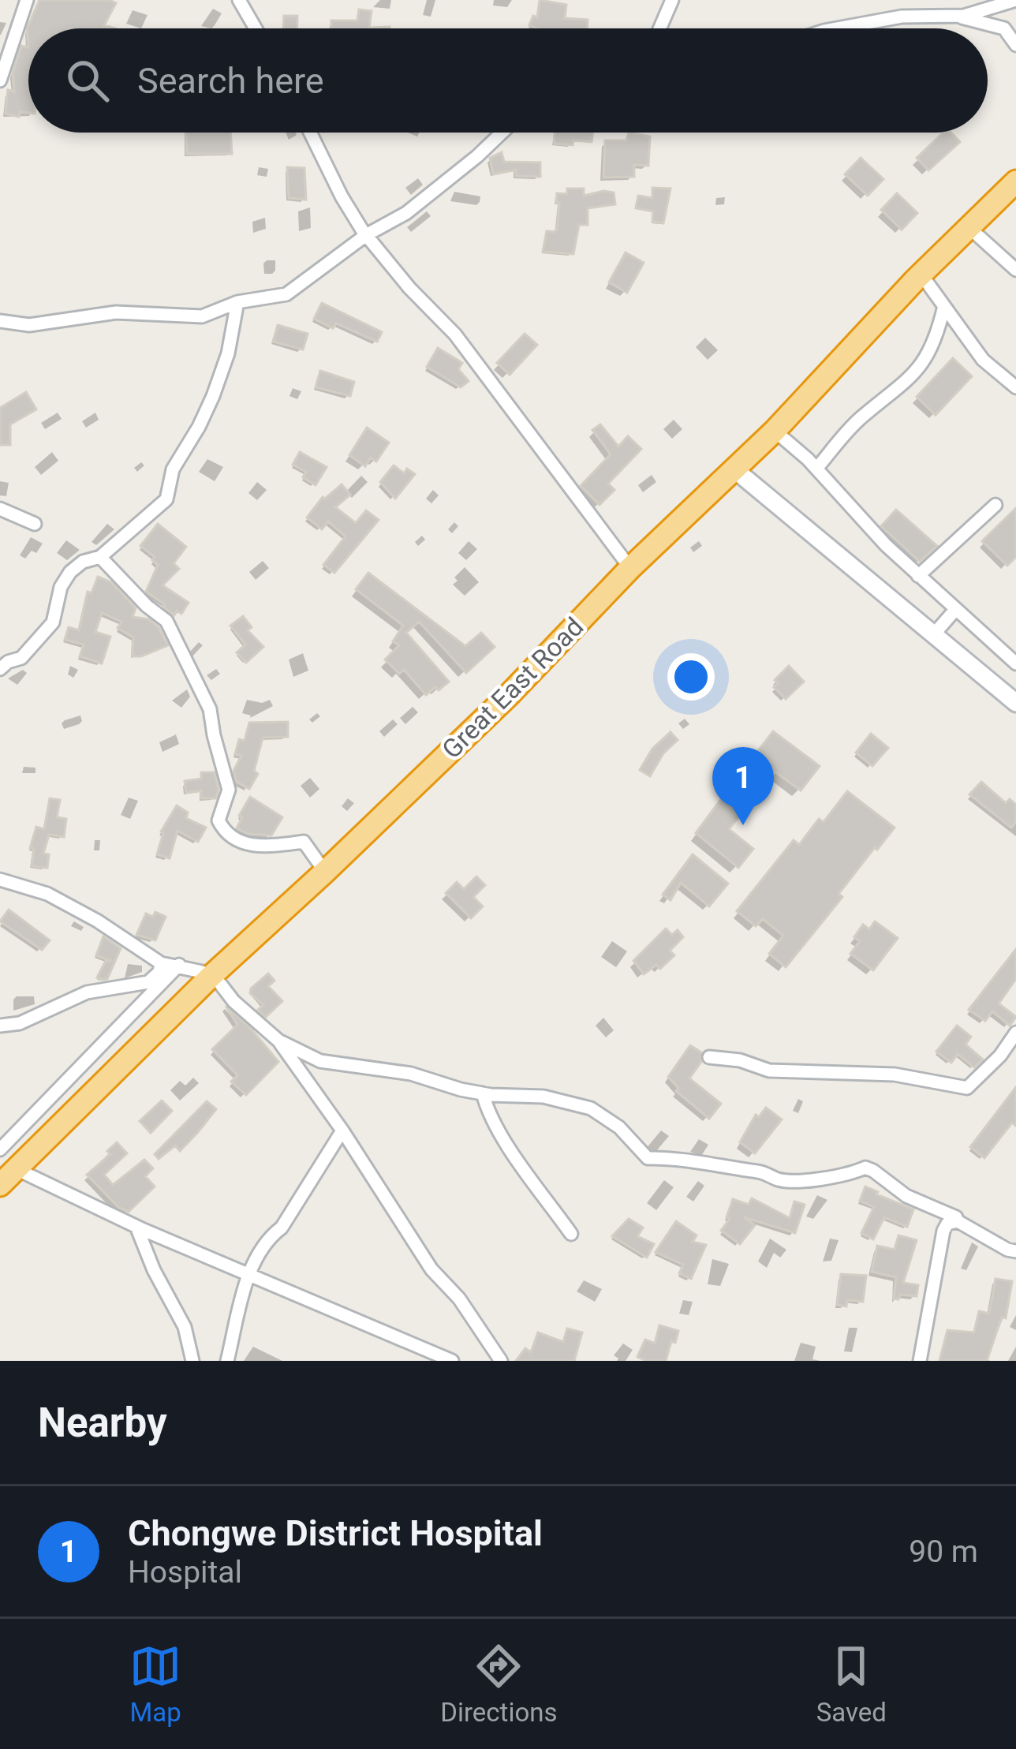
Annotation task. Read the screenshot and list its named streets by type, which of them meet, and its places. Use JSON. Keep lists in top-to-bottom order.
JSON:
{
  "streets": {
    "highway": ["Great East Road"]
  },
  "page": {
    "search": "Search here",
    "pins": "1",
    "heading": "Nearby",
    "list": [
      {
        "mark": "1",
        "name": "Chongwe District Hospital",
        "note": "Hospital",
        "value": "90 m"
      }
    ],
    "nav": ["Map", "Directions", "Saved"]
  }
}
